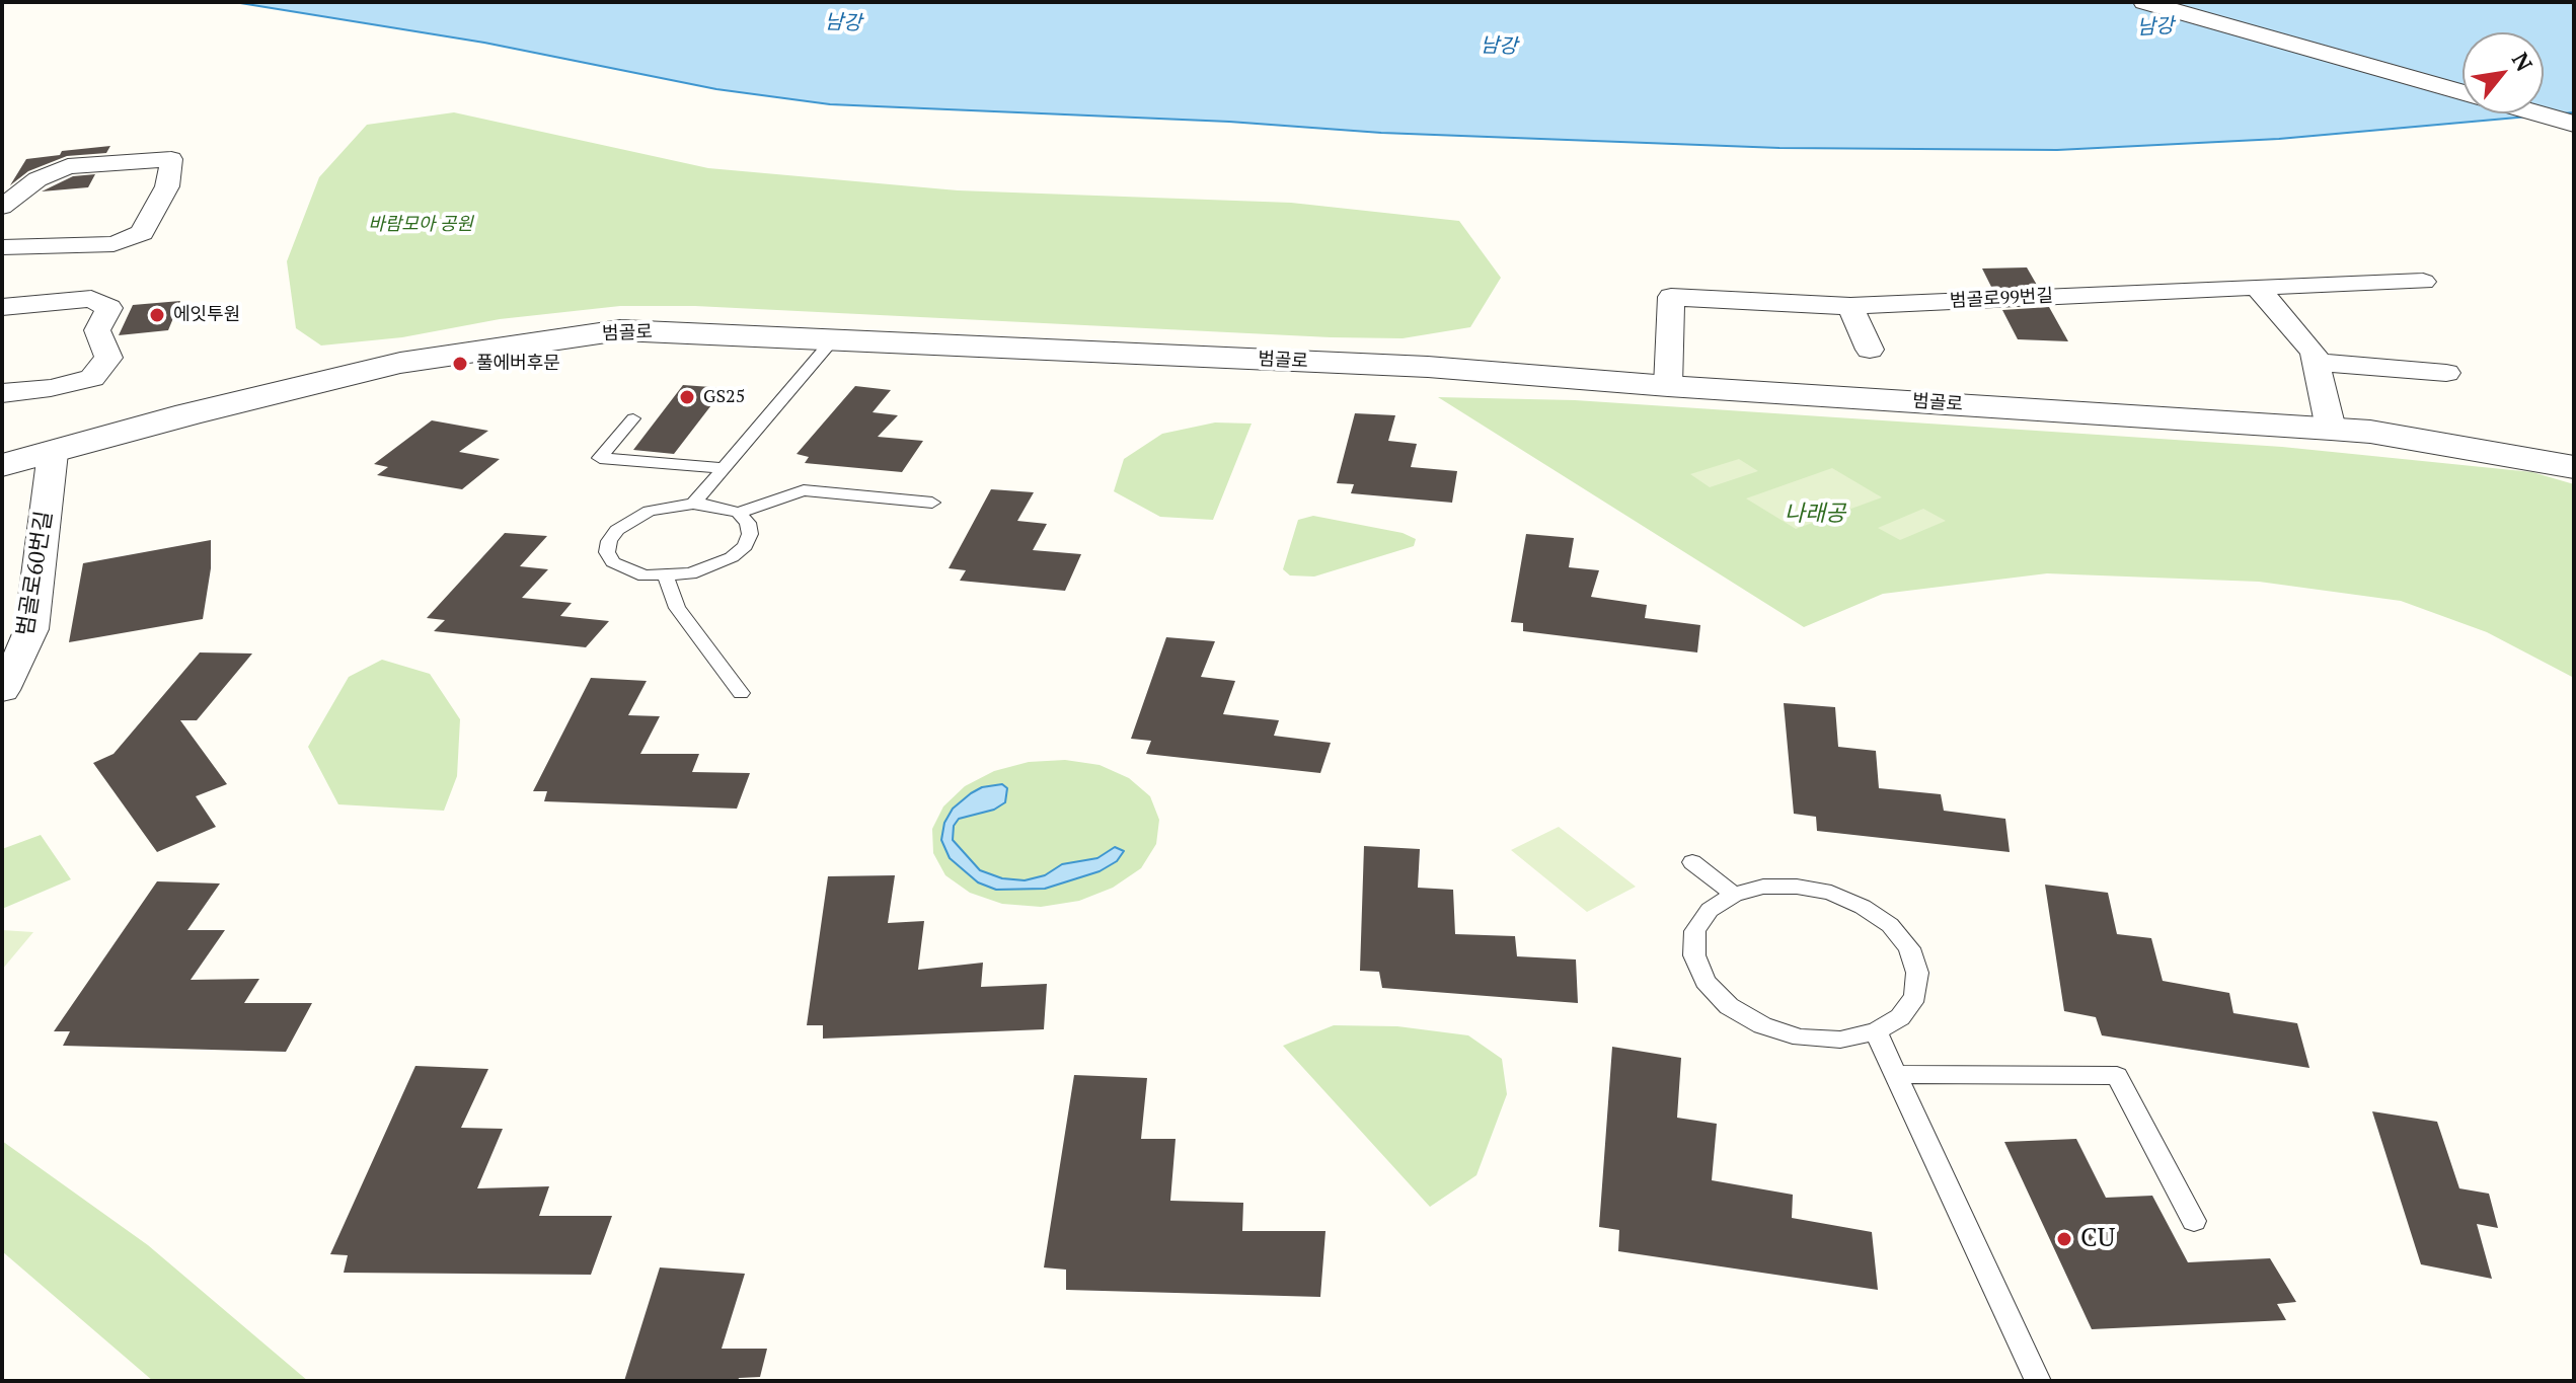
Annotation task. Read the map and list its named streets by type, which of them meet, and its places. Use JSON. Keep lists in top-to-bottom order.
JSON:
{
  "streets": {
    "street": ["범골로99번길", "범골로", "범골로60번길"]
  },
  "crossings": [
    ["범골로99번길", "범골로"],
    ["범골로", "범골로60번길"]
  ],
  "water": ["남강"],
  "parks": ["바람모아 공원", "나래공"],
  "places": [
    "에잇투원",
    "풀에버후문",
    "GS25",
    "CU"
  ],
  "north": "top right"
}
